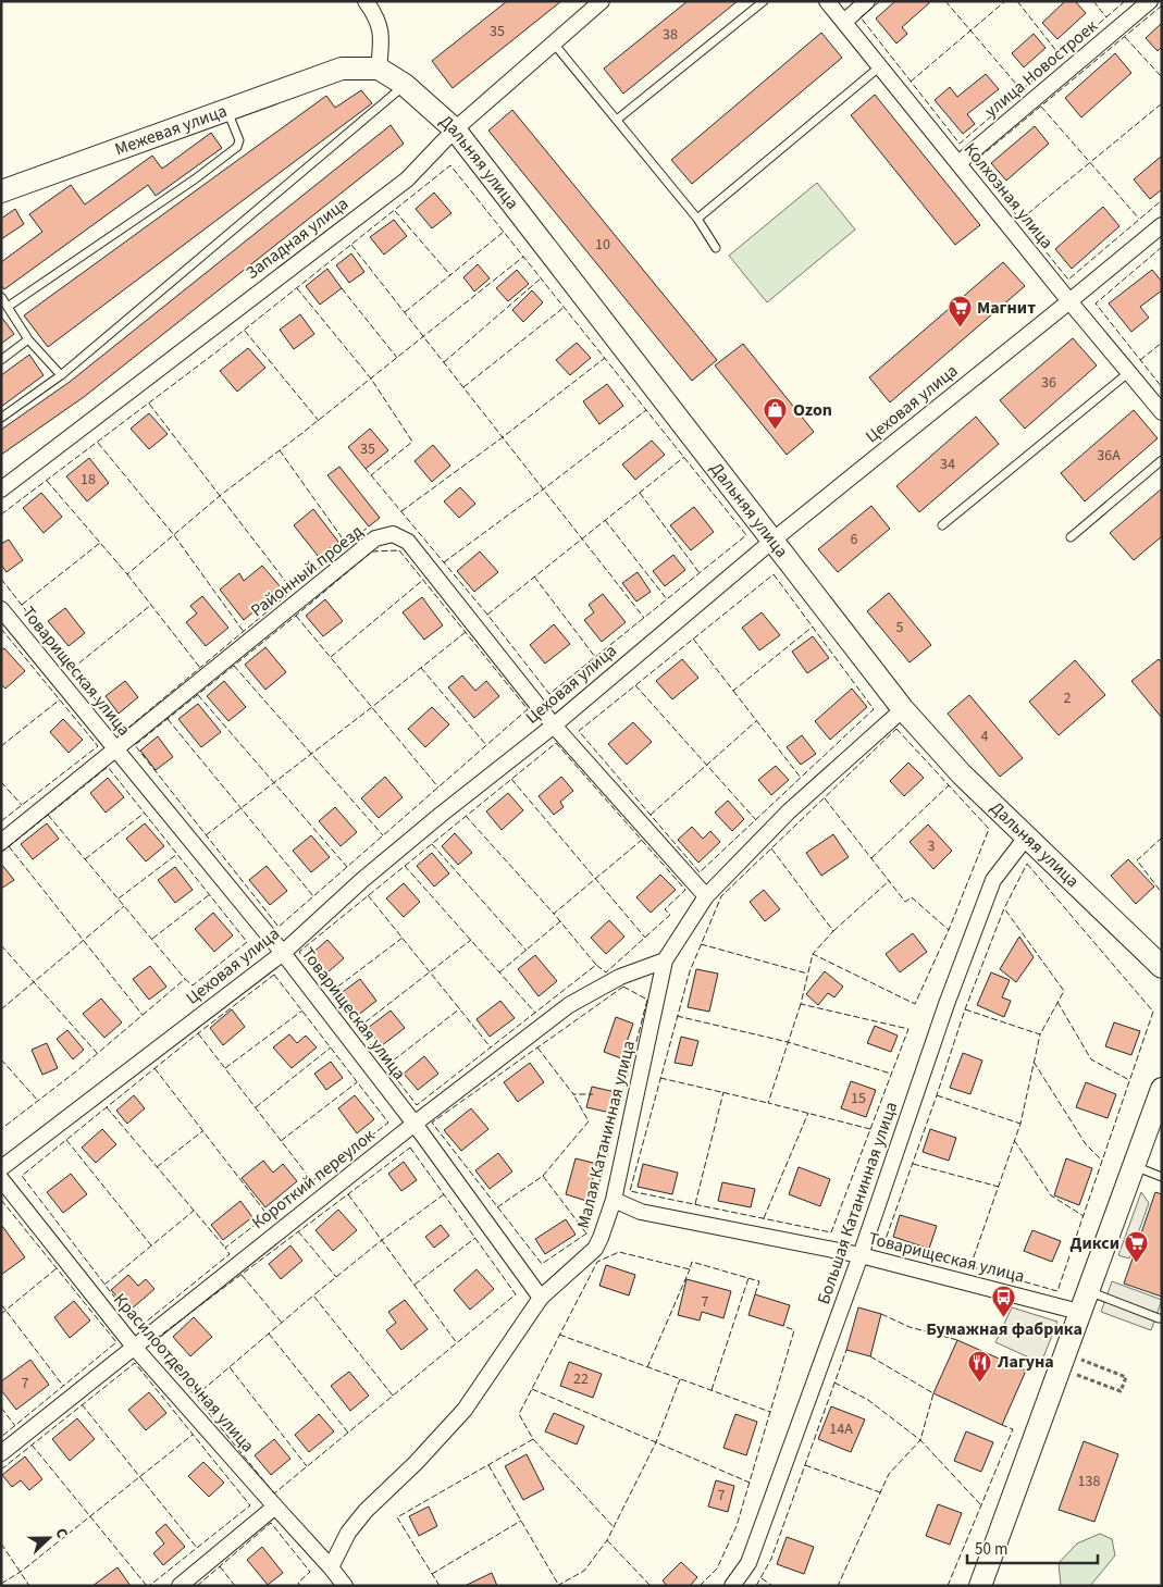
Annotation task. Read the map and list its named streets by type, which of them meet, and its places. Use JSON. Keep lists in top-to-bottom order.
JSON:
{
  "streets": {
    "street": [
      "улица Новостроек",
      "Межевая улица",
      "Дальняя улица",
      "Колхозная улица",
      "Западная улица",
      "Цеховая улица",
      "Районный проезд",
      "Товарищеская улица",
      "Малая Катанинная улица",
      "Короткий переулок",
      "Большая Катанинная улица",
      "Красилоотделочная улица"
    ]
  },
  "crossings": [
    ["улица Новостроек", "Колхозная улица"],
    ["Межевая улица", "Дальняя улица"],
    ["Дальняя улица", "Западная улица"],
    ["Дальняя улица", "Цеховая улица"],
    ["Дальняя улица", "Малая Катанинная улица"],
    ["Дальняя улица", "Большая Катанинная улица"],
    ["Колхозная улица", "Цеховая улица"],
    ["Цеховая улица", "Районный проезд"],
    ["Цеховая улица", "Товарищеская улица"],
    ["Районный проезд", "Товарищеская улица"],
    ["Районный проезд", "Малая Катанинная улица"],
    ["Товарищеская улица", "Малая Катанинная улица"],
    ["Товарищеская улица", "Короткий переулок"],
    ["Товарищеская улица", "Большая Катанинная улица"],
    ["Малая Катанинная улица", "Короткий переулок"],
    ["Малая Катанинная улица", "Красилоотделочная улица"],
    ["Короткий переулок", "Красилоотделочная улица"]
  ],
  "places": {
    "supermarket": ["Магнит", "Дикси"],
    "shop": ["Ozon"],
    "bus stop": ["Бумажная фабрика"],
    "restaurant": ["Лагуна"]
  },
  "house_numbers": [
    "35",
    "38",
    "10",
    "36",
    "35",
    "36А",
    "34",
    "18",
    "6",
    "5",
    "2",
    "4",
    "3",
    "15",
    "7",
    "22",
    "7",
    "14А",
    "138",
    "7"
  ],
  "scale_bar": "50 m",
  "north": "right"
}
